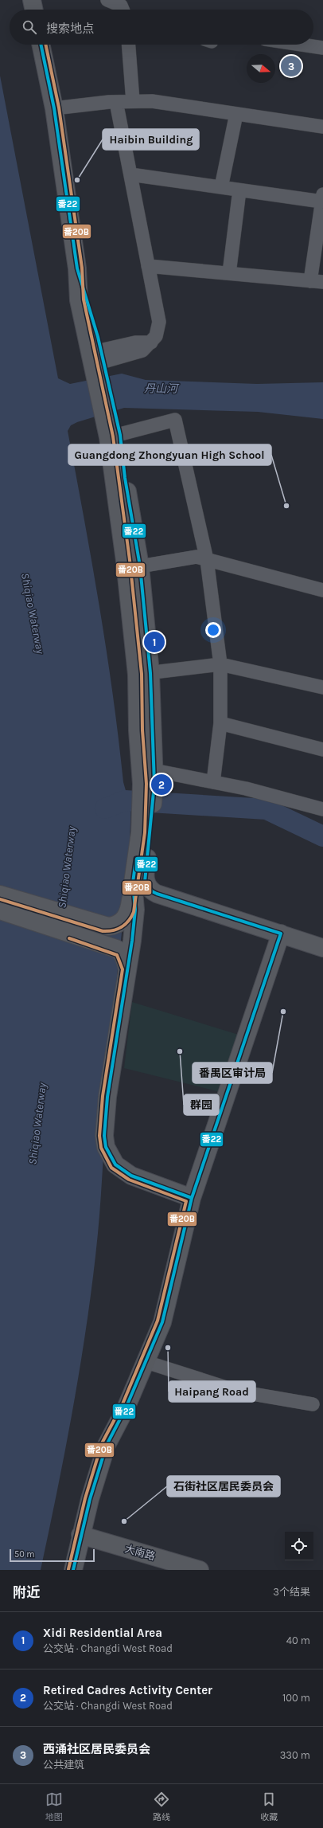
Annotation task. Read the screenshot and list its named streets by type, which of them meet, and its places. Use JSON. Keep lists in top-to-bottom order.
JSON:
{
  "streets": {
    "street": ["大南路"]
  },
  "water": ["丹山河", "Shiqiao Waterway"],
  "places": [
    "Haibin Building",
    "Guangdong Zhongyuan High School",
    "番禺区审计局",
    "群园",
    "Haipang Road",
    "石街社区居民委员会"
  ],
  "lines": ["transit line 番22", "transit line 番20B"],
  "scale_bar": "50 m",
  "north": "right",
  "page": {
    "search": "搜索地点",
    "pins": ["3", "1", "2"],
    "scale": "50 m",
    "heading": ["附近", "3个结果"],
    "list": [
      {
        "mark": "1",
        "name": "Xidi Residential Area",
        "note": "公交站 · Changdi West Road",
        "value": "40 m"
      },
      {
        "mark": "2",
        "name": "Retired Cadres Activity Center",
        "note": "公交站 · Changdi West Road",
        "value": "100 m"
      },
      {
        "mark": "3",
        "name": "西涌社区居民委员会",
        "note": "公共建筑",
        "value": "330 m"
      }
    ],
    "nav": ["地图", "路线", "收藏"]
  }
}
